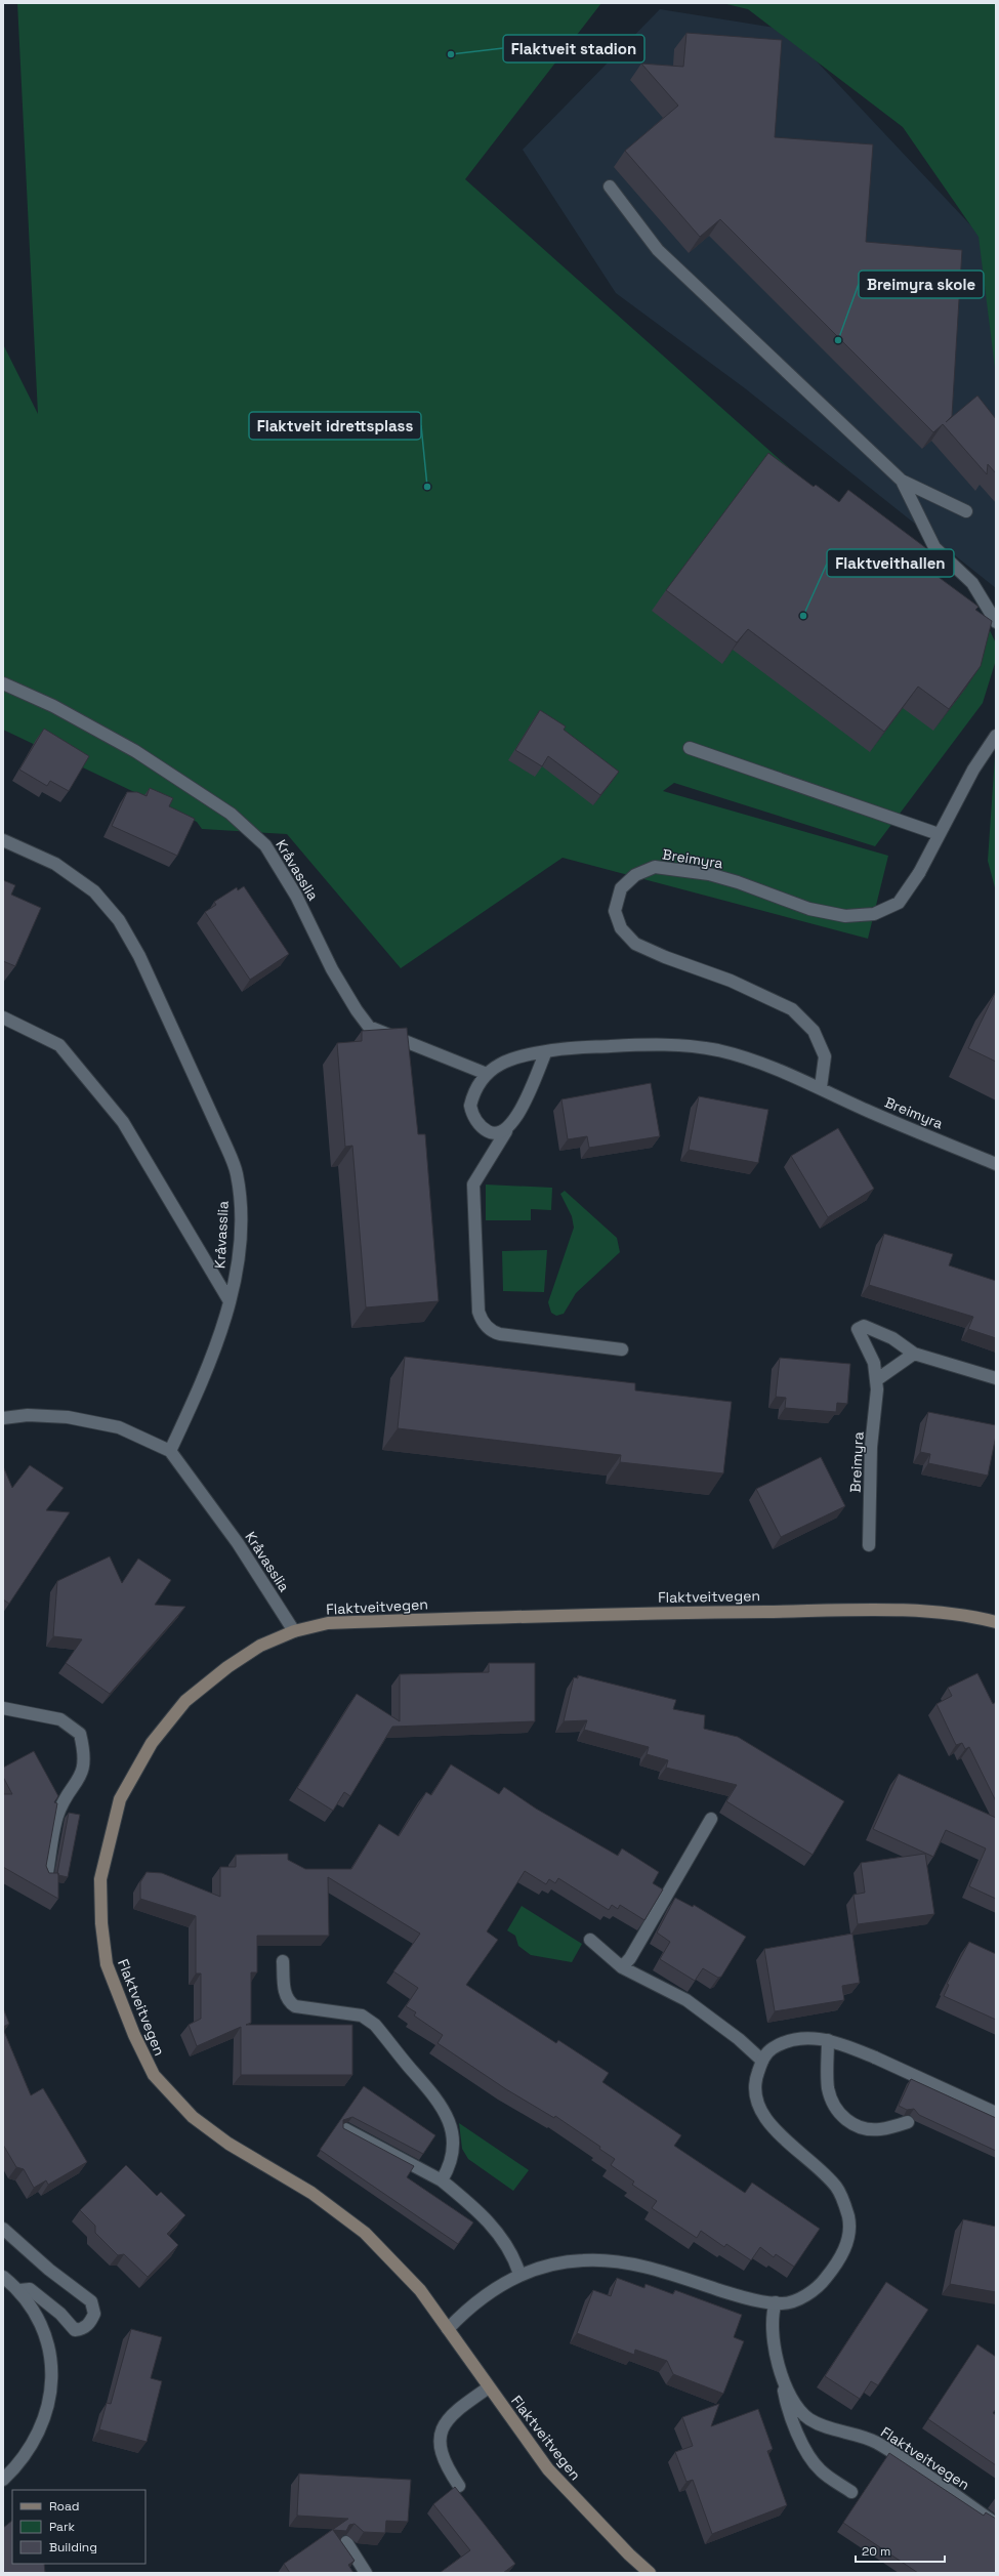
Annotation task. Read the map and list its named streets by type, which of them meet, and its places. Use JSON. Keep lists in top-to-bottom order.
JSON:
{
  "streets": {
    "main road": ["Flaktveitvegen"],
    "street": ["Breimyra", "Kråvasslia"]
  },
  "crossings": [
    ["Breimyra", "Kråvasslia"],
    ["Kråvasslia", "Flaktveitvegen"]
  ],
  "places": [
    "Flaktveit stadion",
    "Breimyra skole",
    "Flaktveit idrettsplass",
    "Flaktveithallen"
  ],
  "legend": ["Road", "Park", "Building"],
  "scale_bar": "20 m"
}
